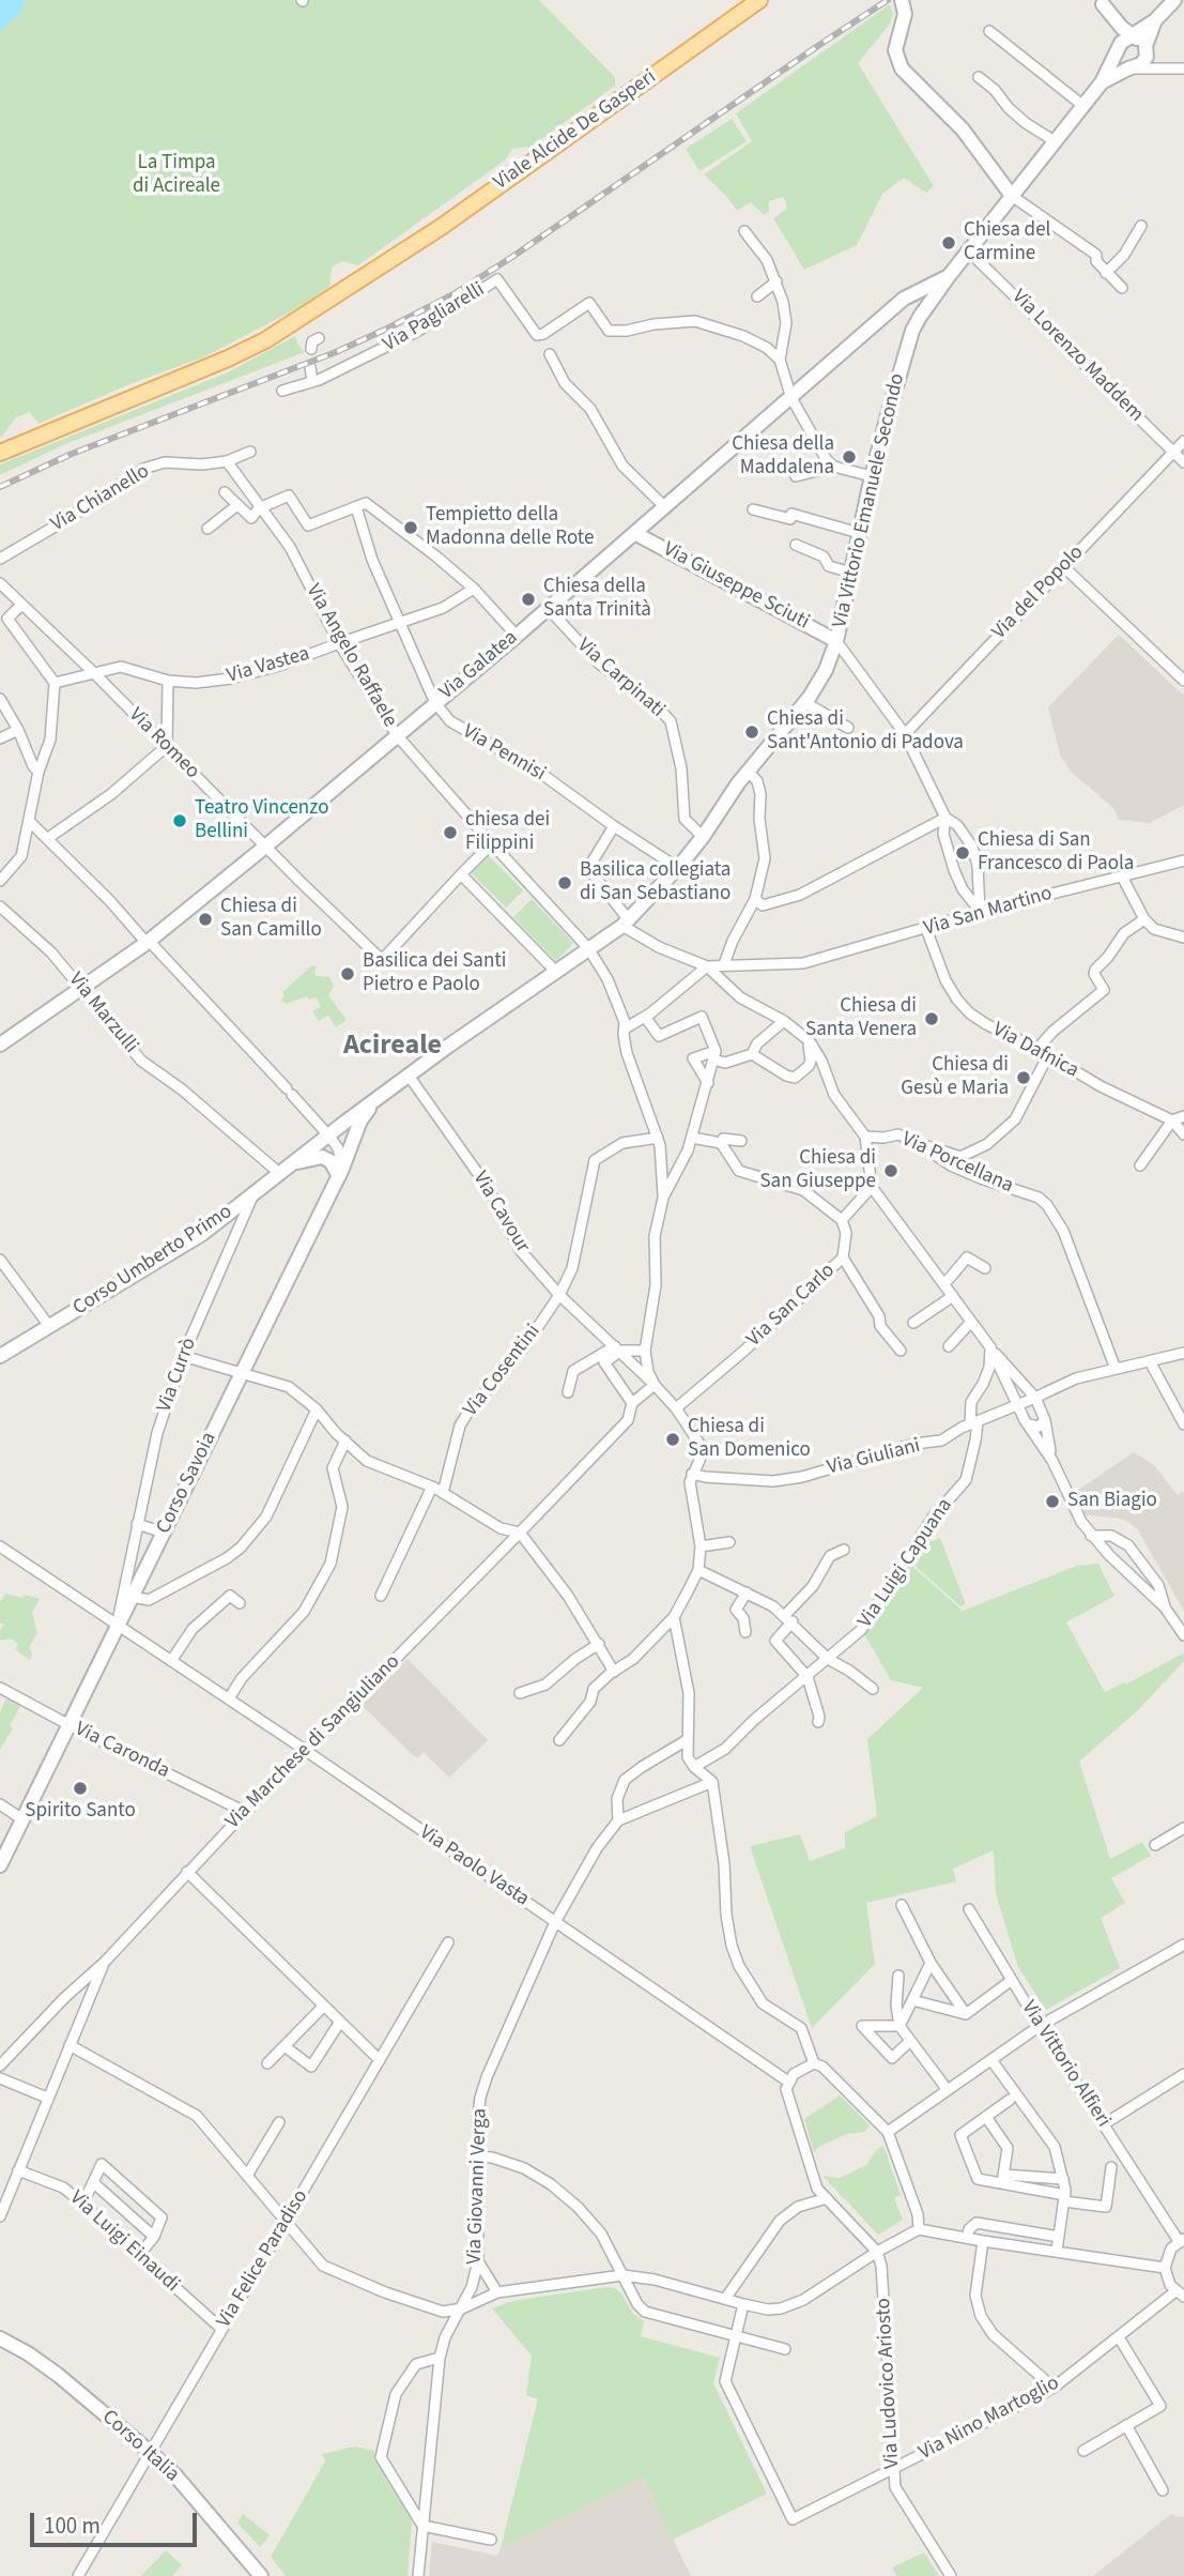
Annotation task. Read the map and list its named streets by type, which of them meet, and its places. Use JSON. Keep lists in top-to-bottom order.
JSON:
{
  "streets": {
    "main road": ["Viale Alcide De Gasperi"],
    "street": [
      "Via Pagliarelli",
      "Via Lorenzo Maddem",
      "Via Chianello",
      "Via Vittorio Emanuele Secondo",
      "Via Giuseppe Sciuti",
      "Via del Popolo",
      "Via Angelo Raffaele",
      "Via Vastea",
      "Via Galatea",
      "Via Carpinati",
      "Via Romeo",
      "Via Pennisi",
      "Via San Martino",
      "Via Marzulli",
      "Via Dafnica",
      "Via Porcellana",
      "Via Cavour",
      "Corso Umberto Primo",
      "Via San Carlo",
      "Via Cosentini",
      "Via Currò",
      "Via Giuliani",
      "Corso Savoia",
      "Via Luigi Capuana",
      "Via Marchese di Sangiuliano",
      "Via Caronda",
      "Via Paolo Vasta",
      "Via Vittorio Alfieri",
      "Via Giovanni Verga",
      "Via Luigi Einaudi",
      "Via Felice Paradiso",
      "Via Ludovico Ariosto",
      "Via Nino Martoglio",
      "Corso Italia"
    ]
  },
  "crossings": [
    ["Via Lorenzo Maddem", "Via Vittorio Emanuele Secondo"],
    ["Via Lorenzo Maddem", "Via del Popolo"],
    ["Via Chianello", "Via Angelo Raffaele"],
    ["Via Vittorio Emanuele Secondo", "Via Giuseppe Sciuti"],
    ["Via Vittorio Emanuele Secondo", "Via Angelo Raffaele"],
    ["Via Vittorio Emanuele Secondo", "Via Galatea"],
    ["Via Vittorio Emanuele Secondo", "Via Carpinati"],
    ["Via Vittorio Emanuele Secondo", "Via Pennisi"],
    ["Via Vittorio Emanuele Secondo", "Corso Umberto Primo"],
    ["Via Giuseppe Sciuti", "Via Galatea"],
    ["Via Angelo Raffaele", "Via Vastea"],
    ["Via Angelo Raffaele", "Via Galatea"],
    ["Via Angelo Raffaele", "Via Cosentini"],
    ["Via Vastea", "Via Romeo"],
    ["Via Vastea", "Via Pennisi"],
    ["Via Galatea", "Via Carpinati"],
    ["Via Galatea", "Via Romeo"],
    ["Via Galatea", "Via Pennisi"],
    ["Via Galatea", "Via Marzulli"],
    ["Via San Martino", "Via Dafnica"],
    ["Via Marzulli", "Corso Umberto Primo"],
    ["Via Porcellana", "Via Giuliani"],
    ["Via Cavour", "Corso Umberto Primo"],
    ["Via Cavour", "Via San Carlo"],
    ["Via Cavour", "Via Cosentini"],
    ["Via Cavour", "Via Giuliani"],
    ["Corso Umberto Primo", "Via Currò"],
    ["Corso Umberto Primo", "Corso Savoia"],
    ["Via Currò", "Corso Savoia"],
    ["Via Giuliani", "Via Luigi Capuana"],
    ["Corso Savoia", "Via Caronda"],
    ["Corso Savoia", "Via Paolo Vasta"],
    ["Via Marchese di Sangiuliano", "Via Caronda"],
    ["Via Marchese di Sangiuliano", "Via Paolo Vasta"],
    ["Via Paolo Vasta", "Via Giovanni Verga"],
    ["Via Luigi Einaudi", "Via Felice Paradiso"],
    ["Via Felice Paradiso", "Corso Italia"],
    ["Via Ludovico Ariosto", "Via Nino Martoglio"]
  ],
  "districts": ["Acireale"],
  "parks": ["La Timpa di Acireale"],
  "places": [
    "Chiesa del Carmine",
    "Chiesa della Maddalena",
    "Tempietto della Madonna delle Rote",
    "Chiesa della Santa Trinità",
    "Chiesa di Sant'Antonio di Padova",
    "Teatro Vincenzo Bellini",
    "chiesa dei Filippini",
    "Chiesa di San Francesco di Paola",
    "Basilica collegiata di San Sebastiano",
    "Chiesa di San Camillo",
    "Basilica dei Santi Pietro e Paolo",
    "Chiesa di Santa Venera",
    "Chiesa di Gesù e Maria",
    "Chiesa di San Giuseppe",
    "Chiesa di San Domenico",
    "San Biagio",
    "Spirito Santo"
  ],
  "scale_bar": "100 m"
}
